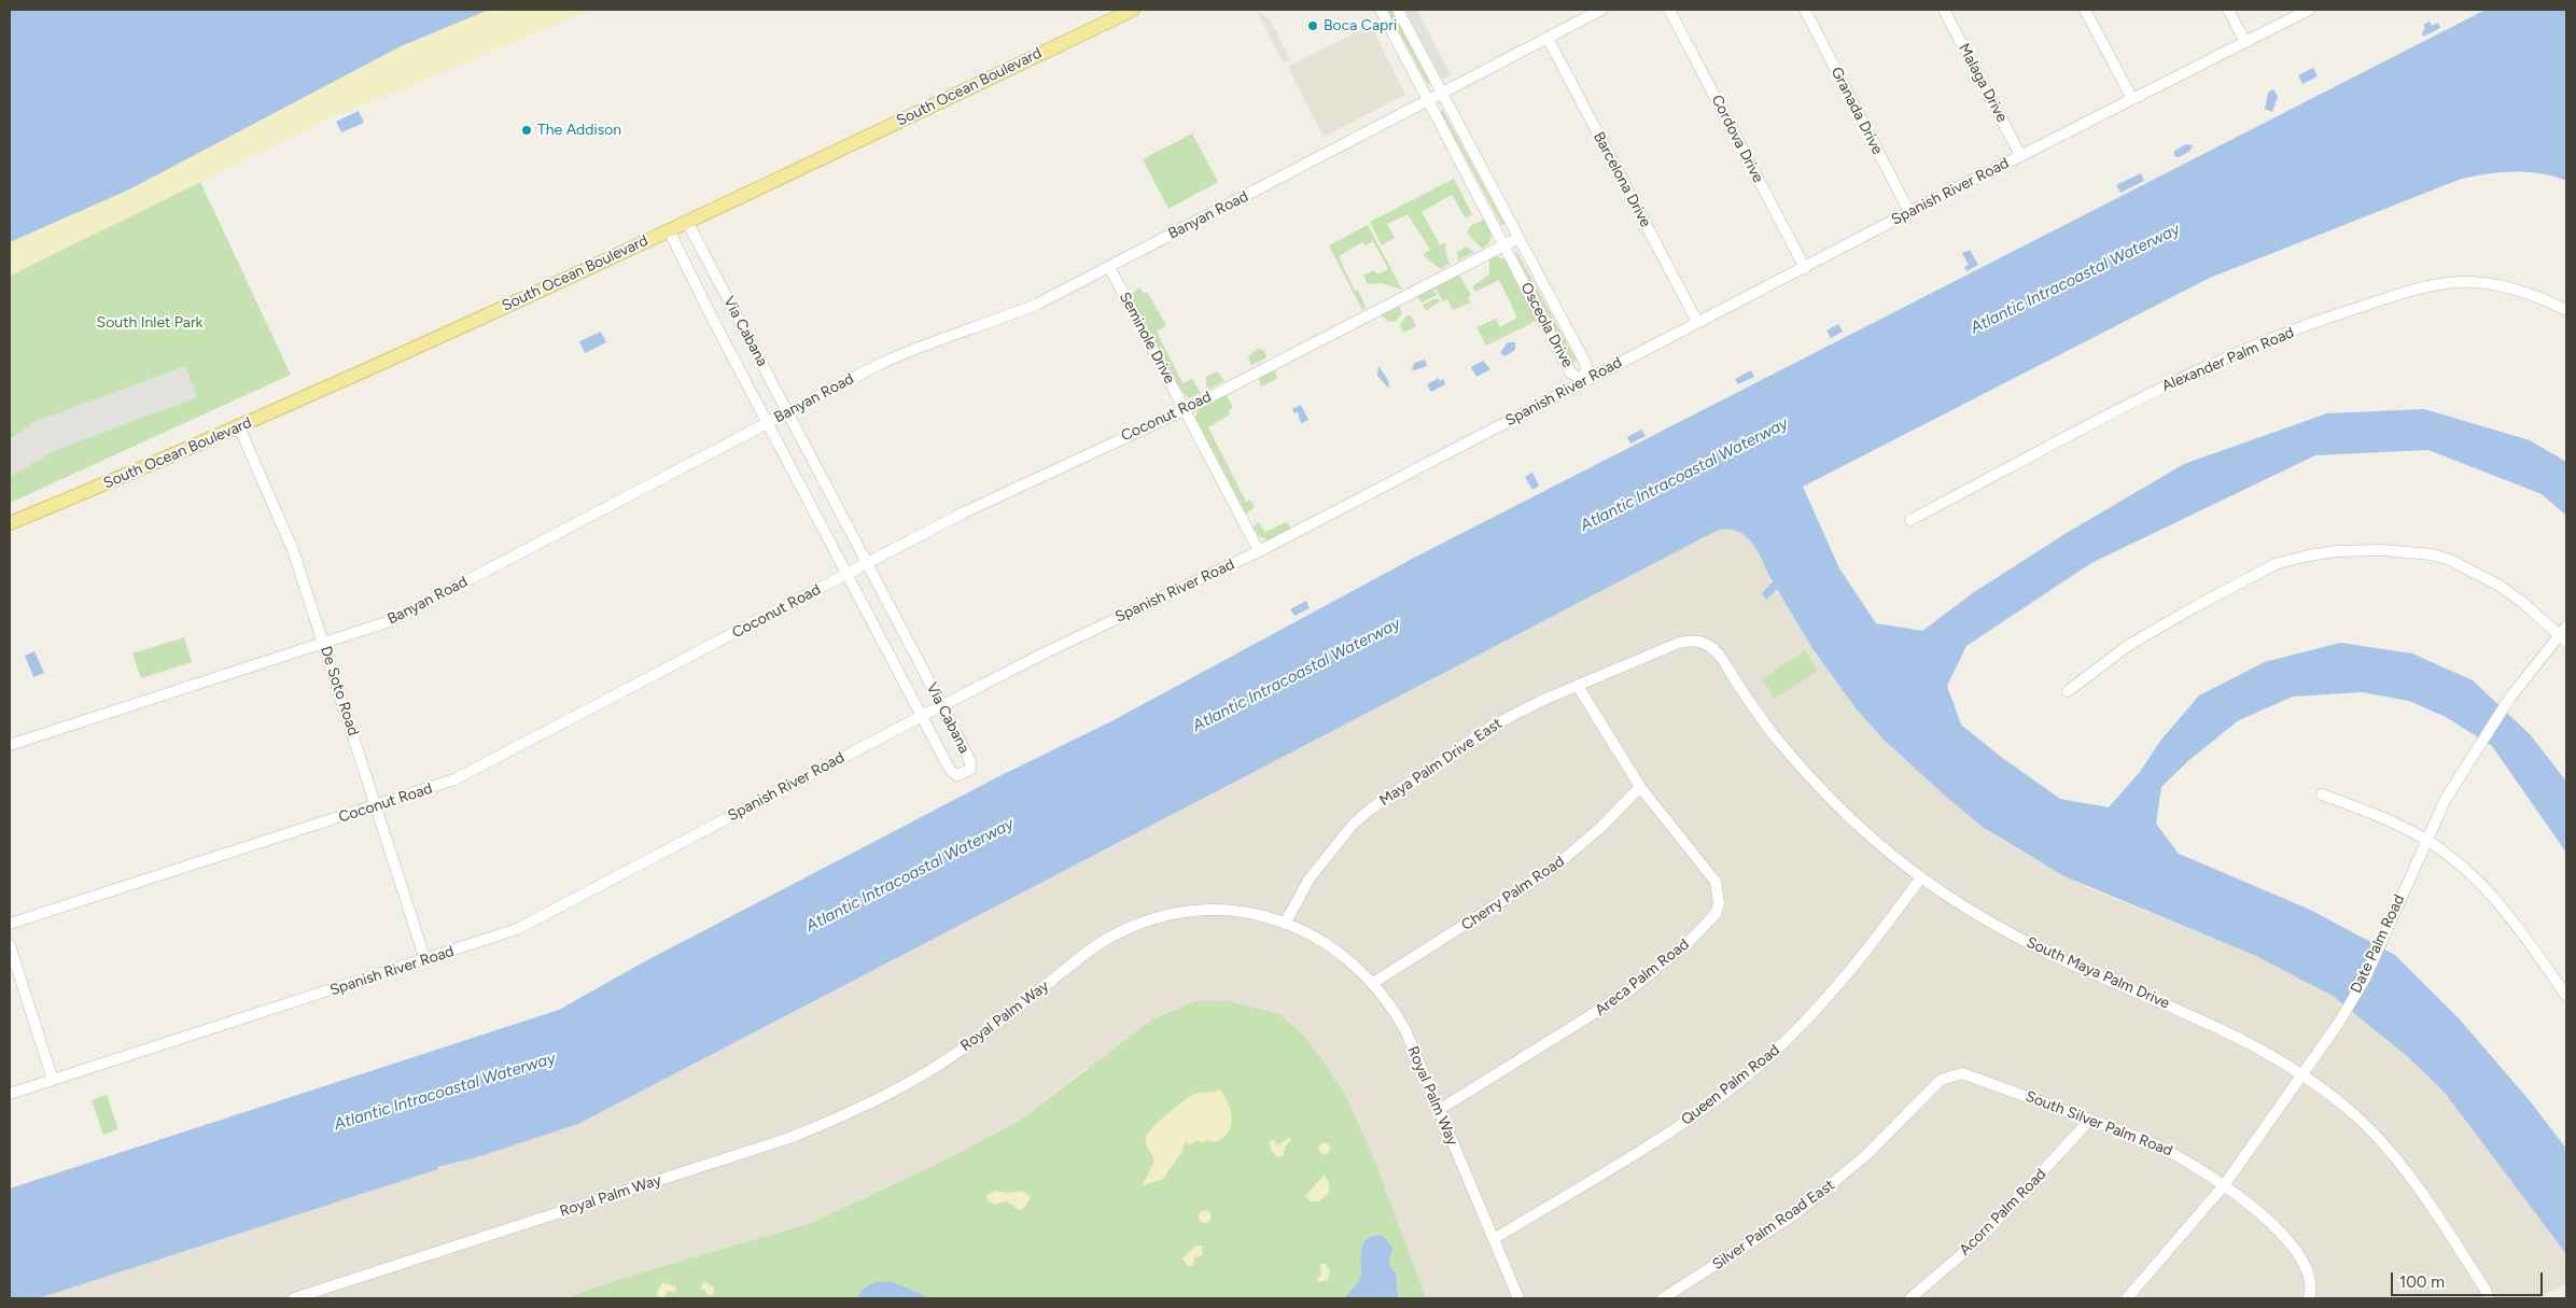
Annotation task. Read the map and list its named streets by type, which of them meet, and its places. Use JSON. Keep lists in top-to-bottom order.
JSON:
{
  "streets": {
    "main road": ["South Ocean Boulevard"],
    "street": [
      "Malaga Drive",
      "Granada Drive",
      "Cordova Drive",
      "Barcelona Drive",
      "Spanish River Road",
      "Banyan Road",
      "Osceola Drive",
      "Via Cabana",
      "Seminole Drive",
      "Alexander Palm Road",
      "Coconut Road",
      "De Soto Road",
      "Maya Palm Drive East",
      "Cherry Palm Road",
      "Date Palm Road",
      "South Maya Palm Drive",
      "Areca Palm Road",
      "Royal Palm Way",
      "Queen Palm Road",
      "South Silver Palm Road",
      "Acorn Palm Road",
      "Silver Palm Road East"
    ]
  },
  "crossings": [
    ["Malaga Drive", "Spanish River Road"],
    ["South Ocean Boulevard", "Via Cabana"],
    ["South Ocean Boulevard", "De Soto Road"],
    ["Granada Drive", "Spanish River Road"],
    ["Cordova Drive", "Spanish River Road"],
    ["Barcelona Drive", "Spanish River Road"],
    ["Barcelona Drive", "Banyan Road"],
    ["Spanish River Road", "Osceola Drive"],
    ["Spanish River Road", "Via Cabana"],
    ["Spanish River Road", "Seminole Drive"],
    ["Spanish River Road", "De Soto Road"],
    ["Banyan Road", "Osceola Drive"],
    ["Banyan Road", "Via Cabana"],
    ["Banyan Road", "Seminole Drive"],
    ["Banyan Road", "De Soto Road"],
    ["Osceola Drive", "Coconut Road"],
    ["Via Cabana", "Coconut Road"],
    ["Seminole Drive", "Coconut Road"],
    ["Coconut Road", "De Soto Road"],
    ["Maya Palm Drive East", "South Maya Palm Drive"],
    ["Maya Palm Drive East", "Areca Palm Road"],
    ["Maya Palm Drive East", "Royal Palm Way"],
    ["Cherry Palm Road", "Areca Palm Road"],
    ["Cherry Palm Road", "Royal Palm Way"],
    ["Date Palm Road", "South Maya Palm Drive"],
    ["Date Palm Road", "South Silver Palm Road"],
    ["South Maya Palm Drive", "Queen Palm Road"],
    ["Areca Palm Road", "Royal Palm Way"],
    ["Royal Palm Way", "Queen Palm Road"],
    ["South Silver Palm Road", "Acorn Palm Road"],
    ["South Silver Palm Road", "Silver Palm Road East"]
  ],
  "water": ["Atlantic Intracoastal Waterway"],
  "parks": ["South Inlet Park"],
  "places": ["Boca Capri", "The Addison"],
  "scale_bar": "100 m"
}
